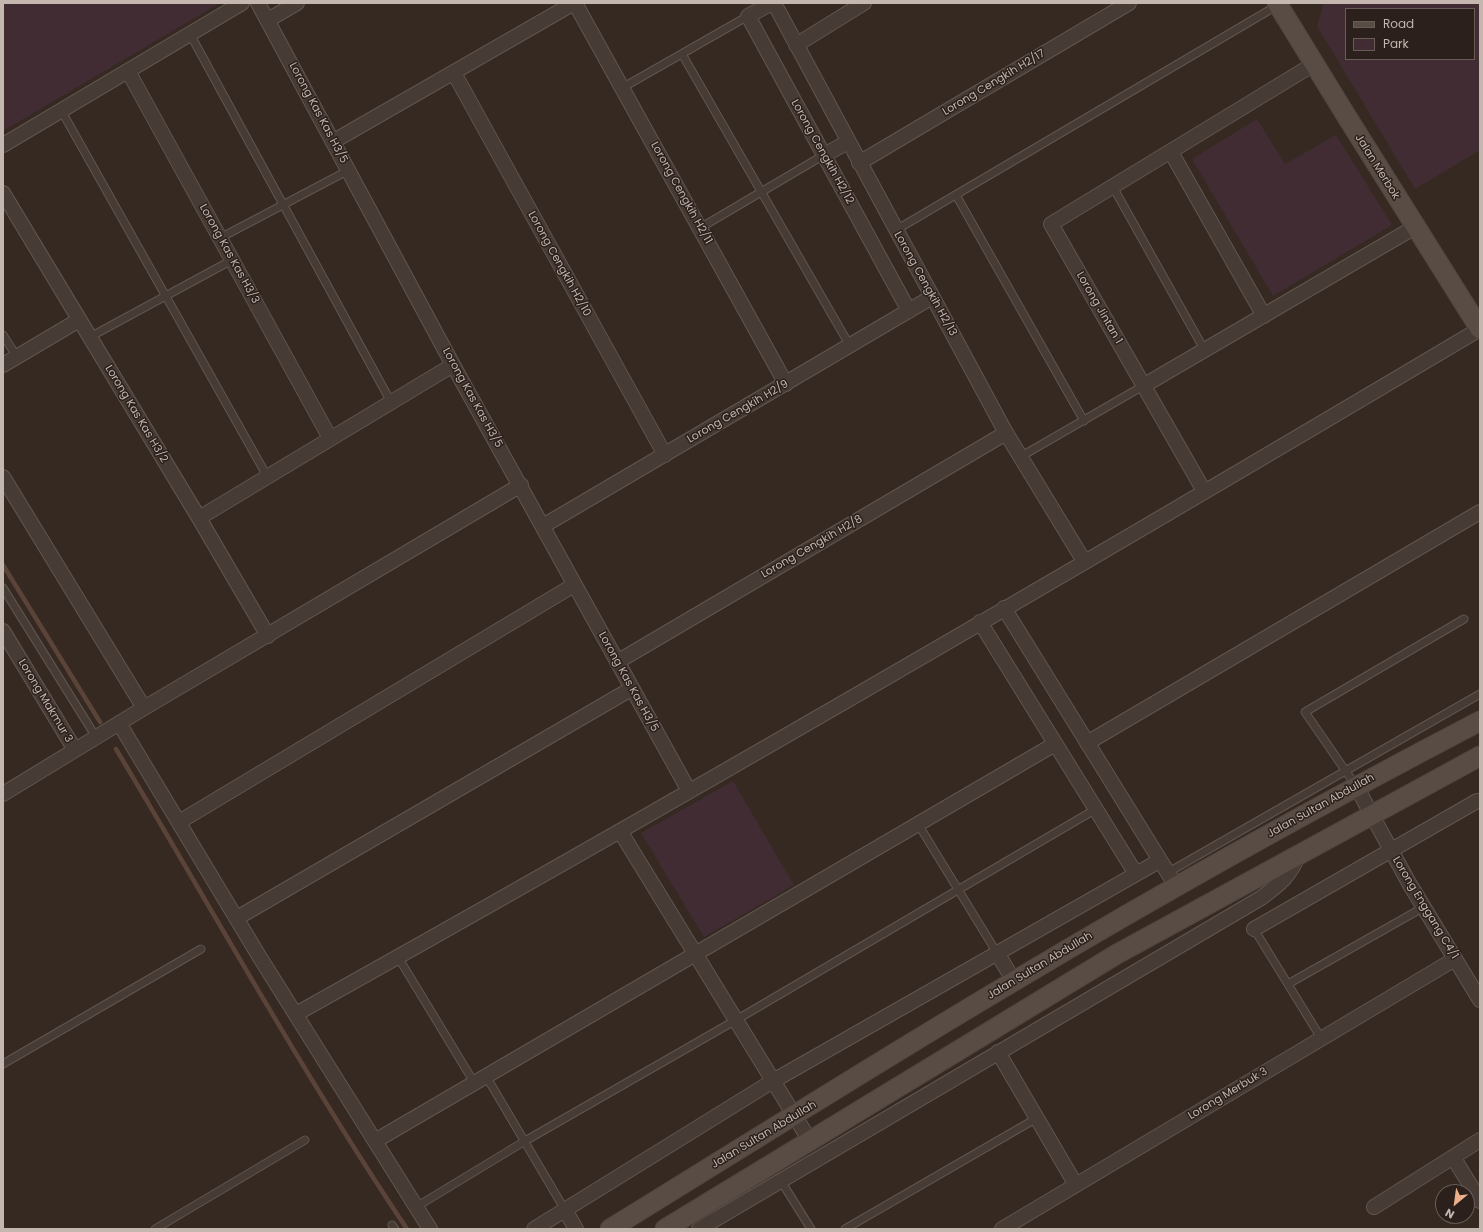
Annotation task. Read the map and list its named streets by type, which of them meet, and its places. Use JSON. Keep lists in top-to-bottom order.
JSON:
{
  "streets": {
    "main road": ["Jalan Merbok", "Jalan Sultan Abdullah"],
    "street": [
      "Lorong Cengkih H2/17",
      "Lorong Kas Kas H3/5",
      "Lorong Cengkih H2/12",
      "Lorong Cengkih H2/11",
      "Lorong Kas Kas H3/3",
      "Lorong Cengkih H2/10",
      "Lorong Cengkih H2/13",
      "Lorong Jintan 1",
      "Lorong Cengkih H2/9",
      "Lorong Kas Kas H3/2",
      "Lorong Cengkih H2/8",
      "Lorong Makmur 3",
      "Lorong Enggang C4/1",
      "Lorong Merbuk 3"
    ]
  },
  "crossings": [
    ["Lorong Cengkih H2/17", "Lorong Cengkih H2/13"],
    ["Lorong Kas Kas H3/5", "Lorong Cengkih H2/9"],
    ["Lorong Kas Kas H3/5", "Lorong Cengkih H2/8"],
    ["Lorong Cengkih H2/12", "Lorong Cengkih H2/9"],
    ["Jalan Merbok", "Lorong Jintan 1"],
    ["Lorong Cengkih H2/11", "Lorong Cengkih H2/9"],
    ["Lorong Cengkih H2/10", "Lorong Cengkih H2/9"],
    ["Lorong Cengkih H2/13", "Lorong Cengkih H2/9"],
    ["Lorong Cengkih H2/13", "Lorong Cengkih H2/8"],
    ["Jalan Sultan Abdullah", "Lorong Enggang C4/1"],
    ["Lorong Enggang C4/1", "Lorong Merbuk 3"]
  ],
  "legend": ["Road", "Park"],
  "north": "bottom left"
}
